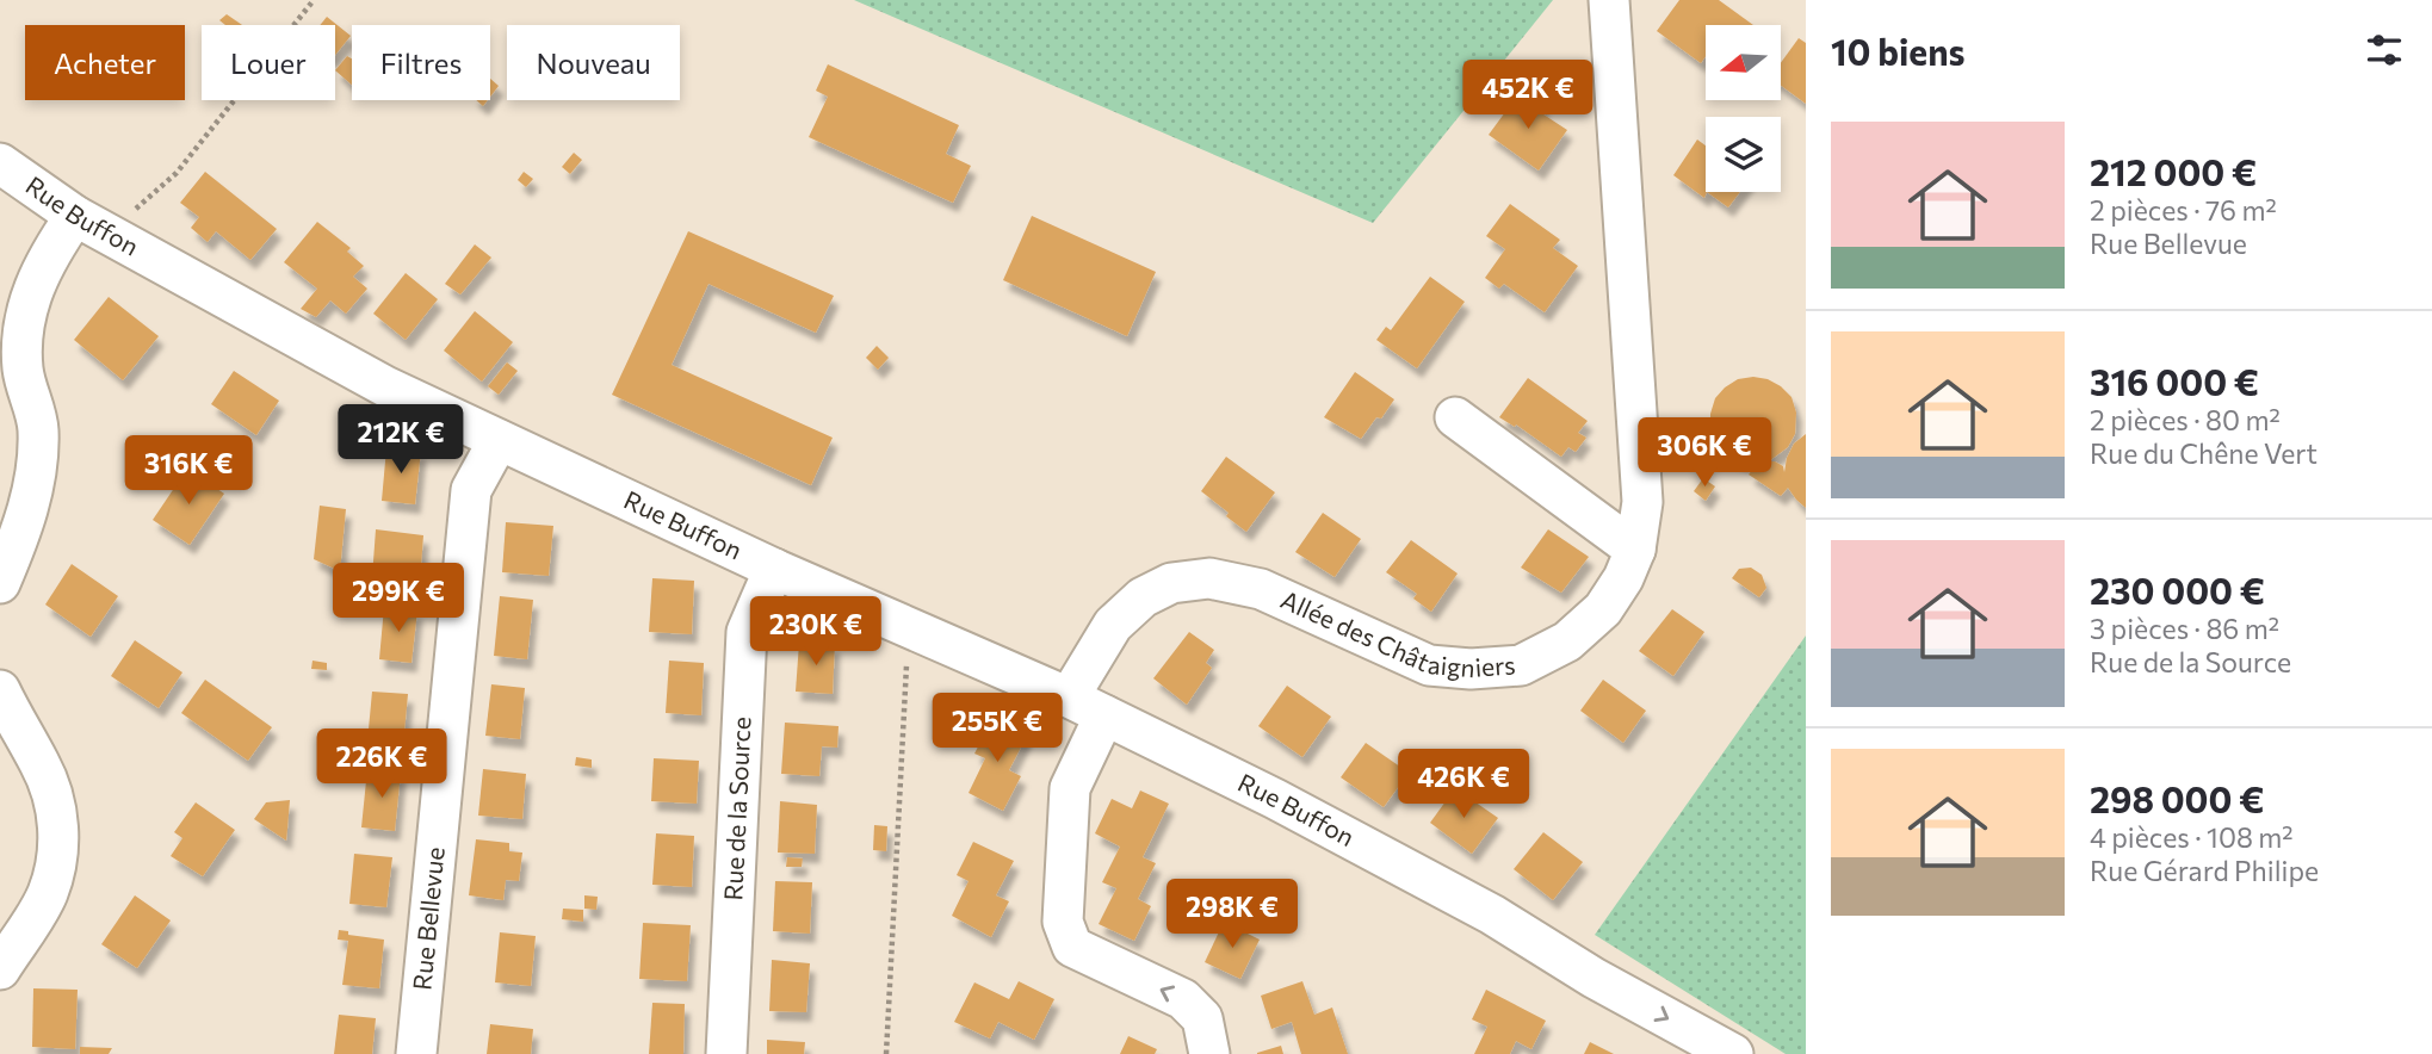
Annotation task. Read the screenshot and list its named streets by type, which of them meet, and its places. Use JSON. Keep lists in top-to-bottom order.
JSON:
{
  "streets": {
    "street": [
      "Rue Buffon",
      "Allée des Châtaigniers",
      "Rue de la Source",
      "Rue Bellevue"
    ]
  },
  "crossings": [
    ["Rue Buffon", "Allée des Châtaigniers"],
    ["Rue Buffon", "Rue de la Source"],
    ["Rue Buffon", "Rue Bellevue"]
  ],
  "one_way": ["Rue Buffon"],
  "north": "left",
  "page": {
    "heading": "10 biens",
    "chip": [
      "Acheter",
      "Louer",
      "Filtres",
      "Nouveau"
    ],
    "price": [
      "452K €",
      "212K €",
      "306K €",
      "316K €",
      "299K €",
      "230K €",
      "255K €",
      "226K €",
      "426K €",
      "298K €"
    ],
    "list": [
      {
        "name": "212 000 €",
        "note": "2 pièces · 76 m² · Rue Bellevue"
      },
      {
        "name": "316 000 €",
        "note": "2 pièces · 80 m² · Rue du Chêne Vert"
      },
      {
        "name": "230 000 €",
        "note": "3 pièces · 86 m² · Rue de la Source"
      },
      {
        "name": "298 000 €",
        "note": "4 pièces · 108 m² · Rue Gérard Philipe"
      }
    ]
  }
}
